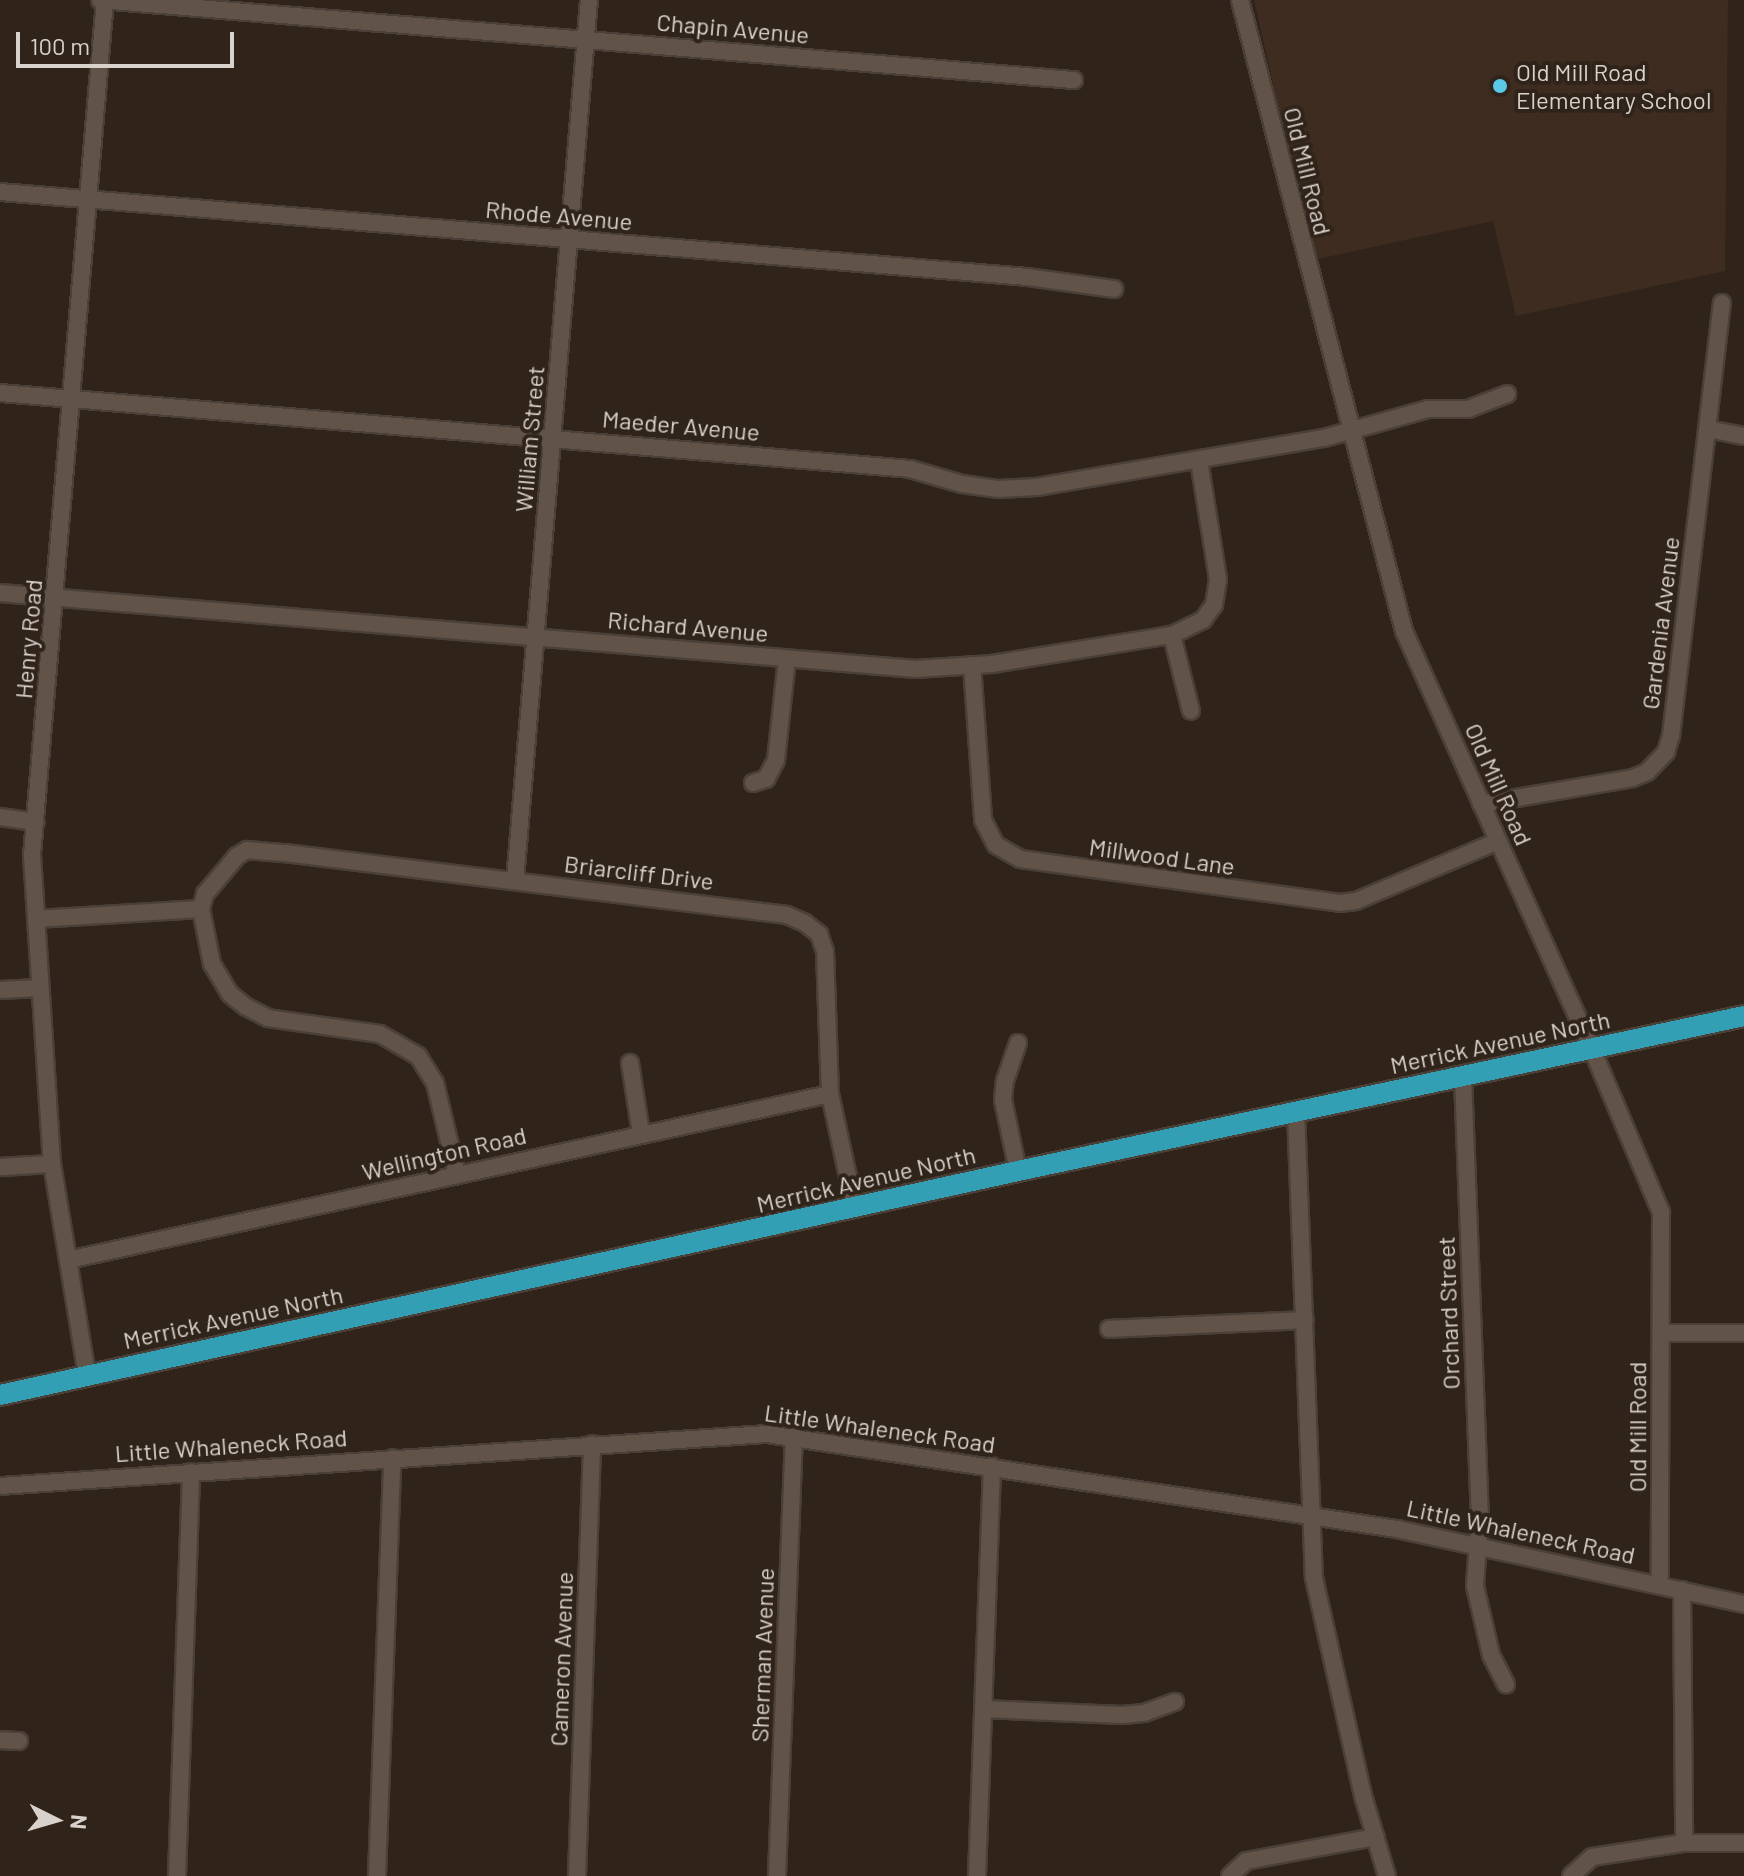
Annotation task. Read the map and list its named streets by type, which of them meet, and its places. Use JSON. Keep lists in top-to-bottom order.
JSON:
{
  "streets": {
    "main road": ["Merrick Avenue North"],
    "street": [
      "Chapin Avenue",
      "Old Mill Road",
      "Rhode Avenue",
      "Maeder Avenue",
      "William Street",
      "Gardenia Avenue",
      "Richard Avenue",
      "Henry Road",
      "Millwood Lane",
      "Briarcliff Drive",
      "Wellington Road",
      "Orchard Street",
      "Little Whaleneck Road",
      "Sherman Avenue",
      "Cameron Avenue"
    ]
  },
  "crossings": [
    ["Chapin Avenue", "William Street"],
    ["Chapin Avenue", "Henry Road"],
    ["Old Mill Road", "Maeder Avenue"],
    ["Old Mill Road", "Gardenia Avenue"],
    ["Old Mill Road", "Millwood Lane"],
    ["Old Mill Road", "Merrick Avenue North"],
    ["Old Mill Road", "Little Whaleneck Road"],
    ["Rhode Avenue", "William Street"],
    ["Rhode Avenue", "Henry Road"],
    ["Maeder Avenue", "William Street"],
    ["Maeder Avenue", "Richard Avenue"],
    ["Maeder Avenue", "Henry Road"],
    ["William Street", "Richard Avenue"],
    ["William Street", "Briarcliff Drive"],
    ["Richard Avenue", "Henry Road"],
    ["Richard Avenue", "Millwood Lane"],
    ["Henry Road", "Merrick Avenue North"],
    ["Henry Road", "Wellington Road"],
    ["Briarcliff Drive", "Merrick Avenue North"],
    ["Briarcliff Drive", "Wellington Road"],
    ["Merrick Avenue North", "Orchard Street"],
    ["Orchard Street", "Little Whaleneck Road"],
    ["Little Whaleneck Road", "Sherman Avenue"],
    ["Little Whaleneck Road", "Cameron Avenue"]
  ],
  "places": ["Old Mill Road Elementary School"],
  "scale_bar": "100 m",
  "north": "right"
}
